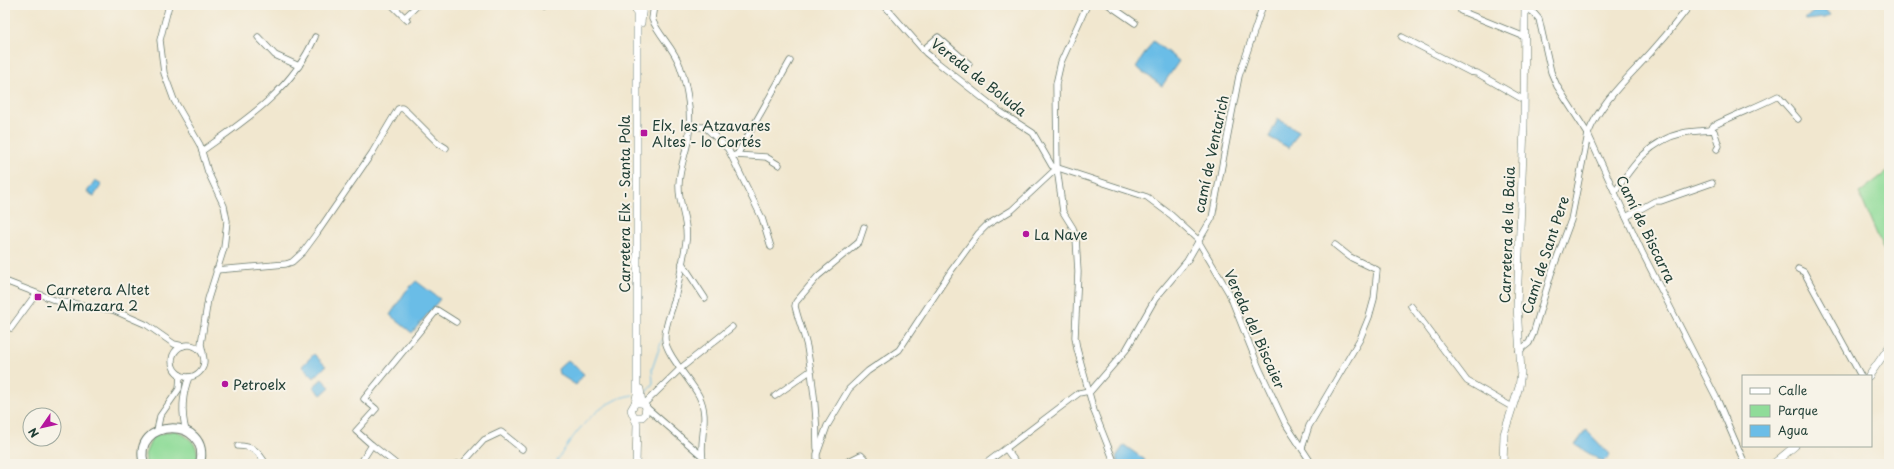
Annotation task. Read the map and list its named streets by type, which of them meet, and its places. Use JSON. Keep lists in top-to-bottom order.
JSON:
{
  "streets": {
    "main road": ["Carretera Elx - Santa Pola", "Carretera de la Baia"],
    "street": [
      "Vereda de Boluda",
      "camí de Ventarich",
      "Camí de Biscarra",
      "Camí de Sant Pere",
      "Vereda del Biscaier"
    ]
  },
  "crossings": [
    ["Vereda de Boluda", "Vereda del Biscaier"],
    ["camí de Ventarich", "Vereda del Biscaier"],
    ["Camí de Biscarra", "Carretera de la Baia"],
    ["Camí de Biscarra", "Camí de Sant Pere"],
    ["Carretera de la Baia", "Camí de Sant Pere"]
  ],
  "places": {
    "transit": ["Elx, les Atzavares Altes - lo Cortés", "Carretera Altet - Almazara 2"],
    "other": ["La Nave", "Petroelx"]
  },
  "legend": ["Calle", "Parque", "Agua"],
  "north": "bottom left"
}
